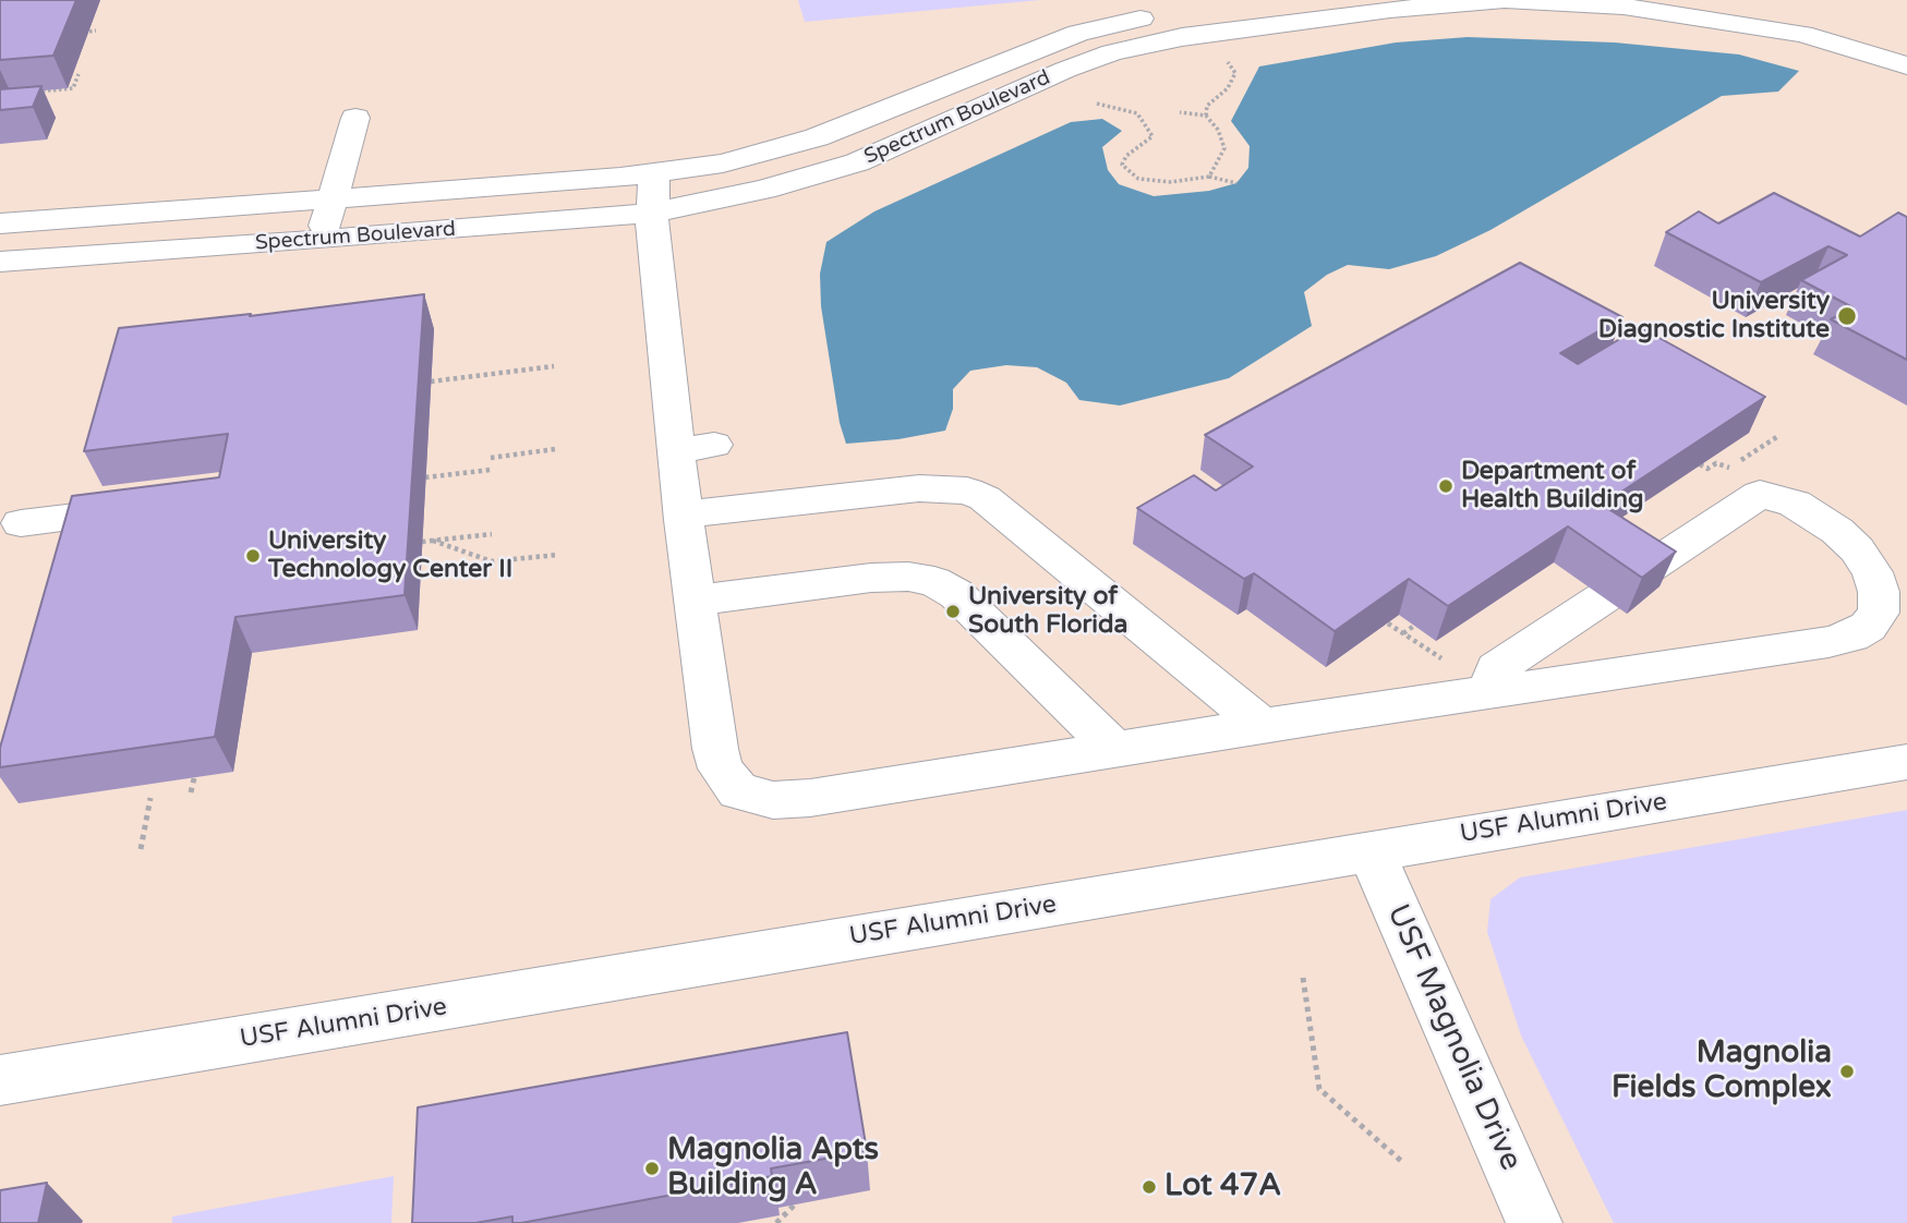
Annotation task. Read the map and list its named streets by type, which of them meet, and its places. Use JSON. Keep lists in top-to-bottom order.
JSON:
{
  "streets": {
    "street": ["Spectrum Boulevard", "USF Alumni Drive", "USF Magnolia Drive"]
  },
  "crossings": [
    ["USF Alumni Drive", "USF Magnolia Drive"]
  ],
  "places": [
    "University Diagnostic Institute",
    "Department of Health Building",
    "University Technology Center II",
    "University of South Florida",
    "Magnolia Fields Complex",
    "Magnolia Apts Building A",
    "Lot 47A"
  ]
}
